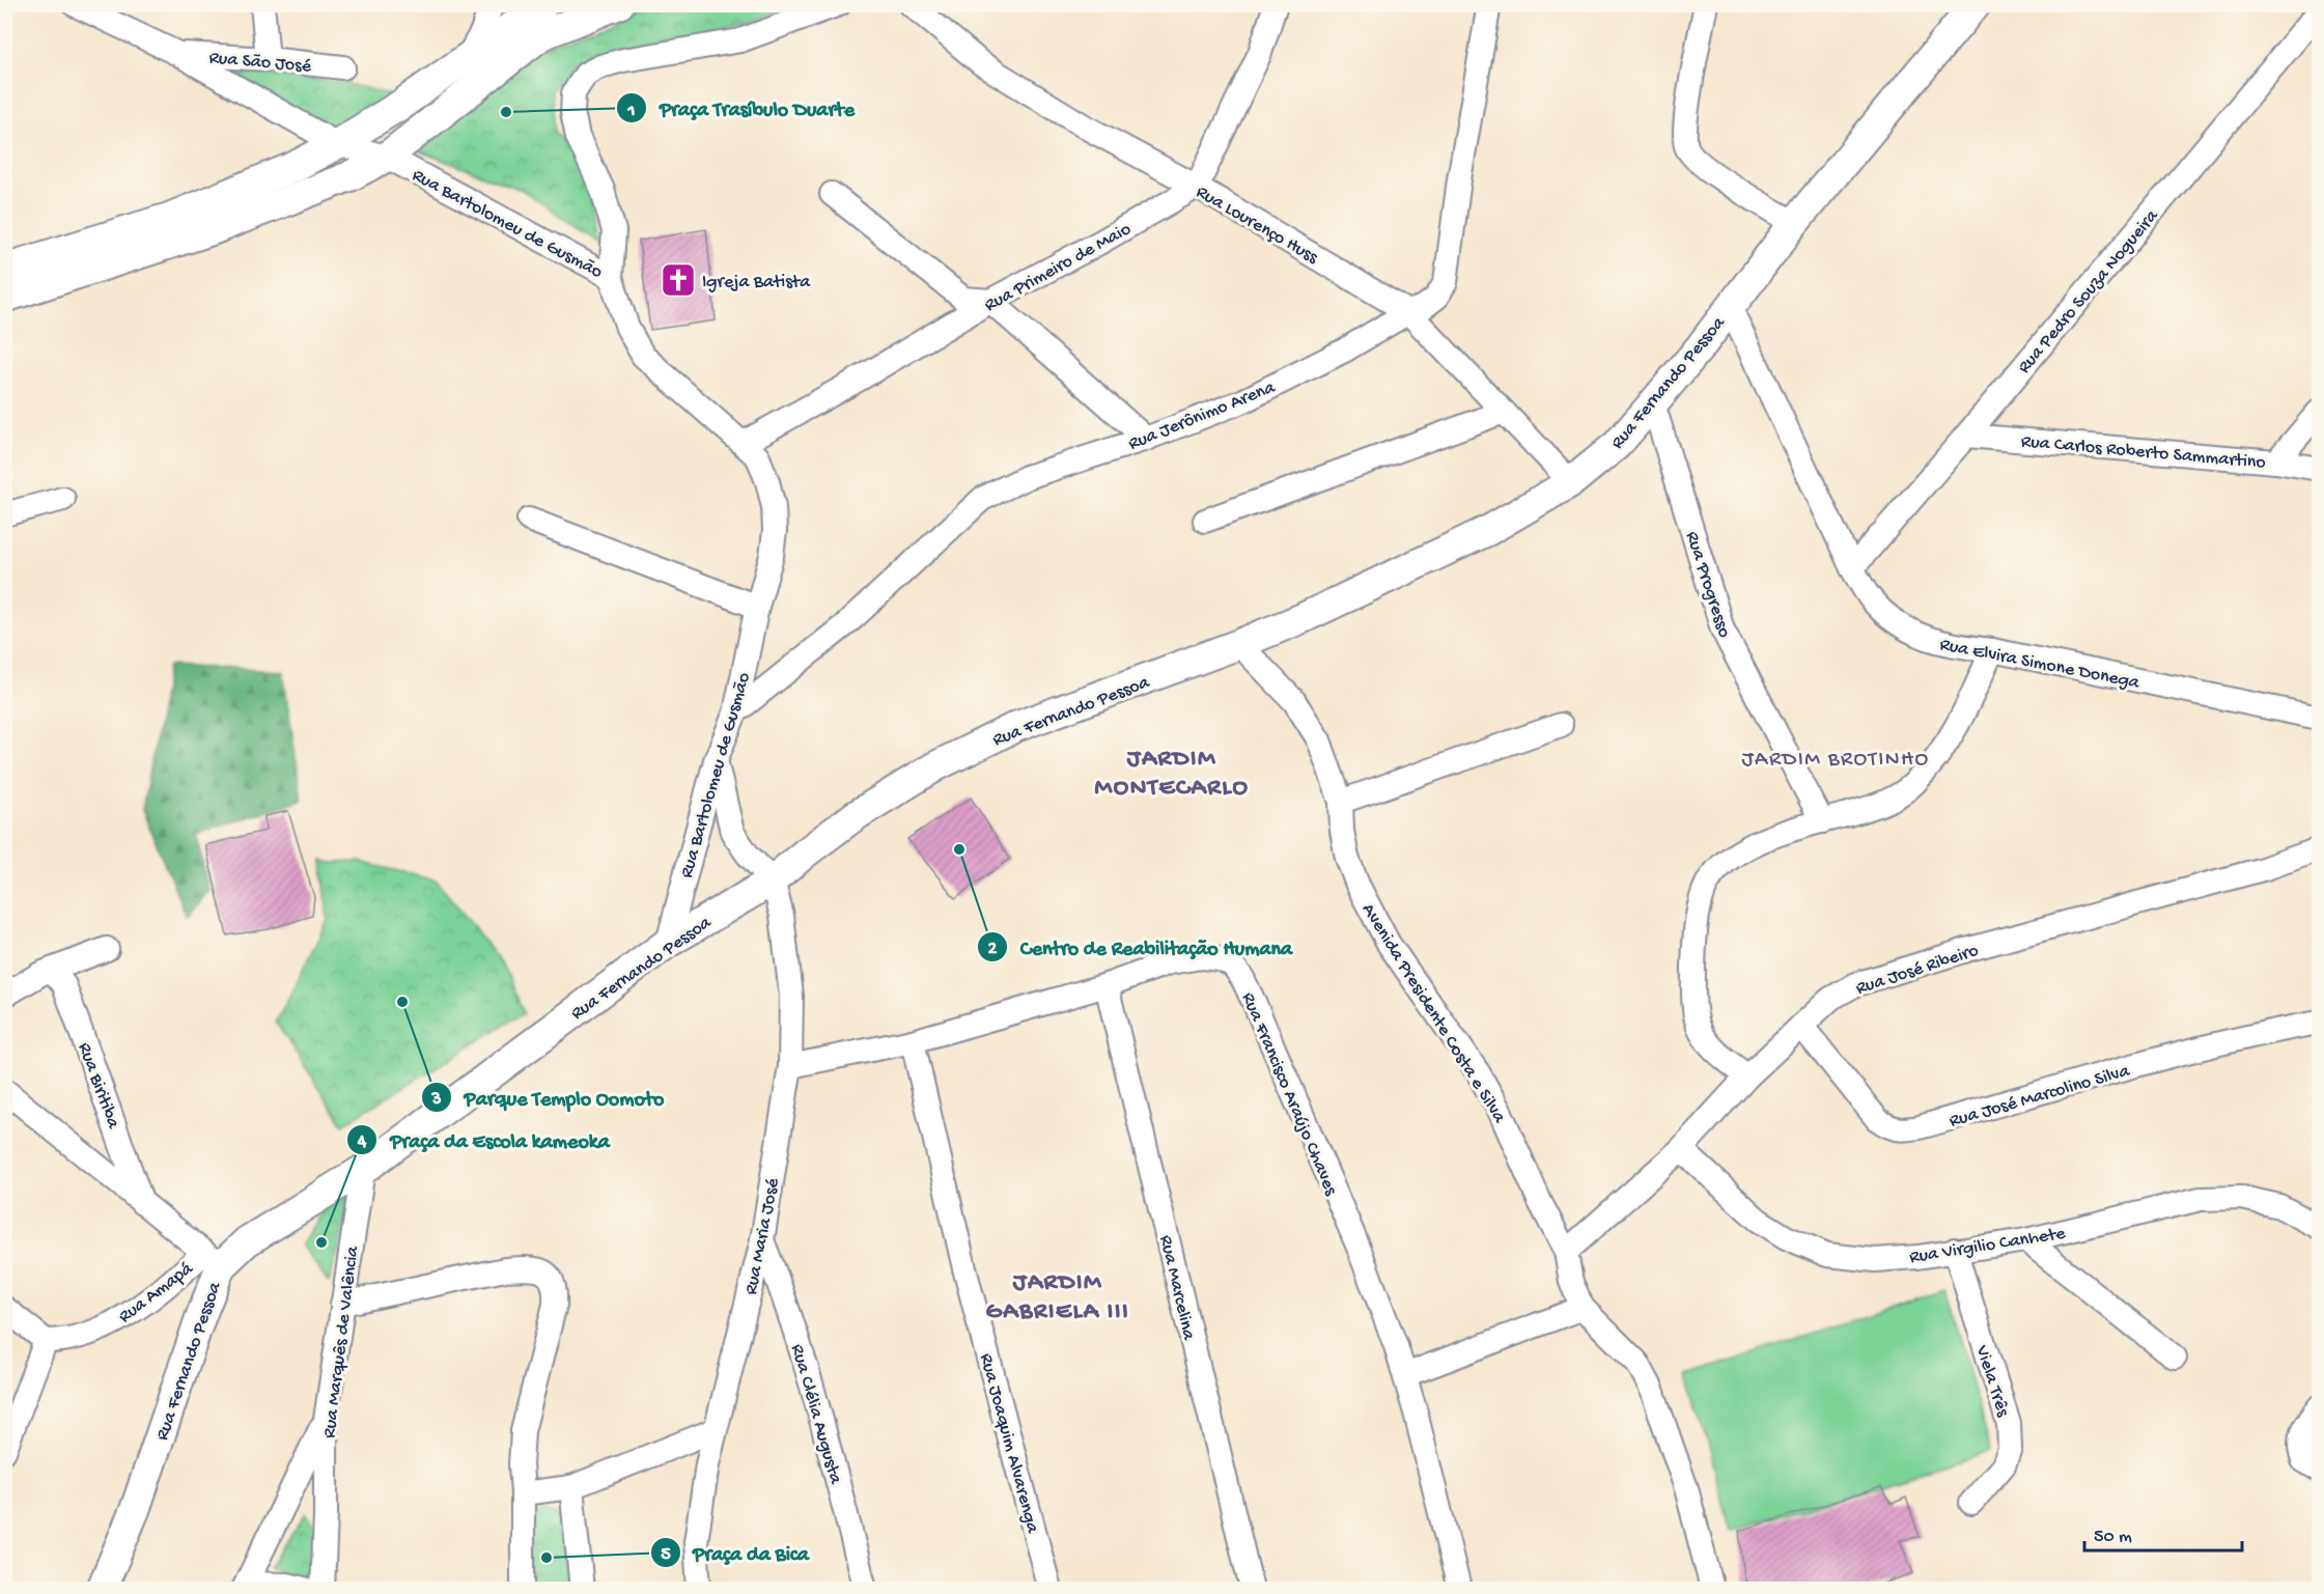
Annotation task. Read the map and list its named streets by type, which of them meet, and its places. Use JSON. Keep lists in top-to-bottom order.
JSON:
{
  "streets": {
    "main road": ["Rua Fernando Pessoa"],
    "street": [
      "Rua São José",
      "Rua Bartolomeu de Gusmão",
      "Rua Lourenço Huss",
      "Rua Primeiro de Maio",
      "Rua Pedro Souza Nogueira",
      "Rua Jerônimo Arena",
      "Rua Carlos Roberto Sammartino",
      "Rua Progresso",
      "Rua Elvira Simone Donega",
      "Rua José Ribeiro",
      "Avenida Presidente Costa e Silva",
      "Rua Biritiba",
      "Rua Francisco Araújo Chaves",
      "Rua José Marcolino Silva",
      "Rua Maria José",
      "Rua Virgilio Canhete",
      "Rua Marcelina",
      "Rua Amapá",
      "Rua Marquês de Valência",
      "Viela Três",
      "Rua Clélia Augusta",
      "Rua Joaquim Alvarenga"
    ]
  },
  "crossings": [
    ["Rua São José", "Rua Bartolomeu de Gusmão"],
    ["Rua Bartolomeu de Gusmão", "Rua Primeiro de Maio"],
    ["Rua Bartolomeu de Gusmão", "Rua Fernando Pessoa"],
    ["Rua Bartolomeu de Gusmão", "Rua Jerônimo Arena"],
    ["Rua Lourenço Huss", "Rua Primeiro de Maio"],
    ["Rua Lourenço Huss", "Rua Fernando Pessoa"],
    ["Rua Lourenço Huss", "Rua Jerônimo Arena"],
    ["Rua Pedro Souza Nogueira", "Rua Carlos Roberto Sammartino"],
    ["Rua Pedro Souza Nogueira", "Rua Elvira Simone Donega"],
    ["Rua Fernando Pessoa", "Rua Progresso"],
    ["Rua Fernando Pessoa", "Rua Elvira Simone Donega"],
    ["Rua Fernando Pessoa", "Avenida Presidente Costa e Silva"],
    ["Rua Fernando Pessoa", "Rua Maria José"],
    ["Rua Fernando Pessoa", "Rua Amapá"],
    ["Rua Fernando Pessoa", "Rua Marquês de Valência"],
    ["Rua José Ribeiro", "Avenida Presidente Costa e Silva"],
    ["Rua José Ribeiro", "Rua José Marcolino Silva"],
    ["Rua José Ribeiro", "Rua Virgilio Canhete"],
    ["Rua Francisco Araújo Chaves", "Rua Maria José"],
    ["Rua Francisco Araújo Chaves", "Rua Marcelina"],
    ["Rua Francisco Araújo Chaves", "Rua Joaquim Alvarenga"],
    ["Rua Maria José", "Rua Clélia Augusta"],
    ["Rua Virgilio Canhete", "Viela Três"]
  ],
  "districts": ["JARDIM MONTECARLO", "JARDIM BROTINHO", "JARDIM GABRIELA III"],
  "places": {
    "other": [
      "Praça Trasíbulo Duarte",
      "Centro de Reabilitação Humana",
      "Parque Templo Oomoto",
      "Praça da Escola kameoka",
      "Praça da Bica"
    ],
    "church": ["Igreja Batista"]
  },
  "scale_bar": "50 m"
}
